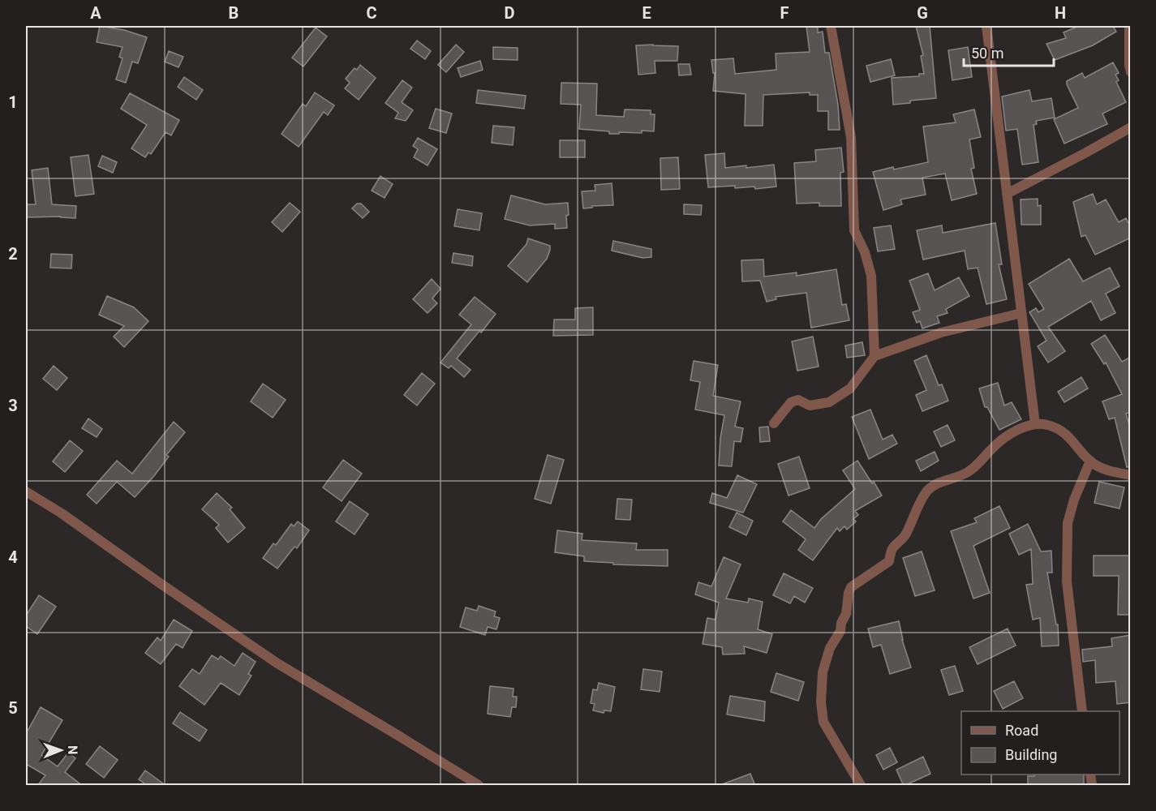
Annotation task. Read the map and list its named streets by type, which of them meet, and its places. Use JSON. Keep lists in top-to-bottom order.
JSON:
{
  "legend": ["Road", "Building"],
  "scale_bar": "50 m",
  "north": "right",
  "grid": {
    "columns": [
      "A",
      "B",
      "C",
      "D",
      "E",
      "F",
      "G",
      "H"
    ],
    "rows": [
      "1",
      "2",
      "3",
      "4",
      "5"
    ]
  }
}
